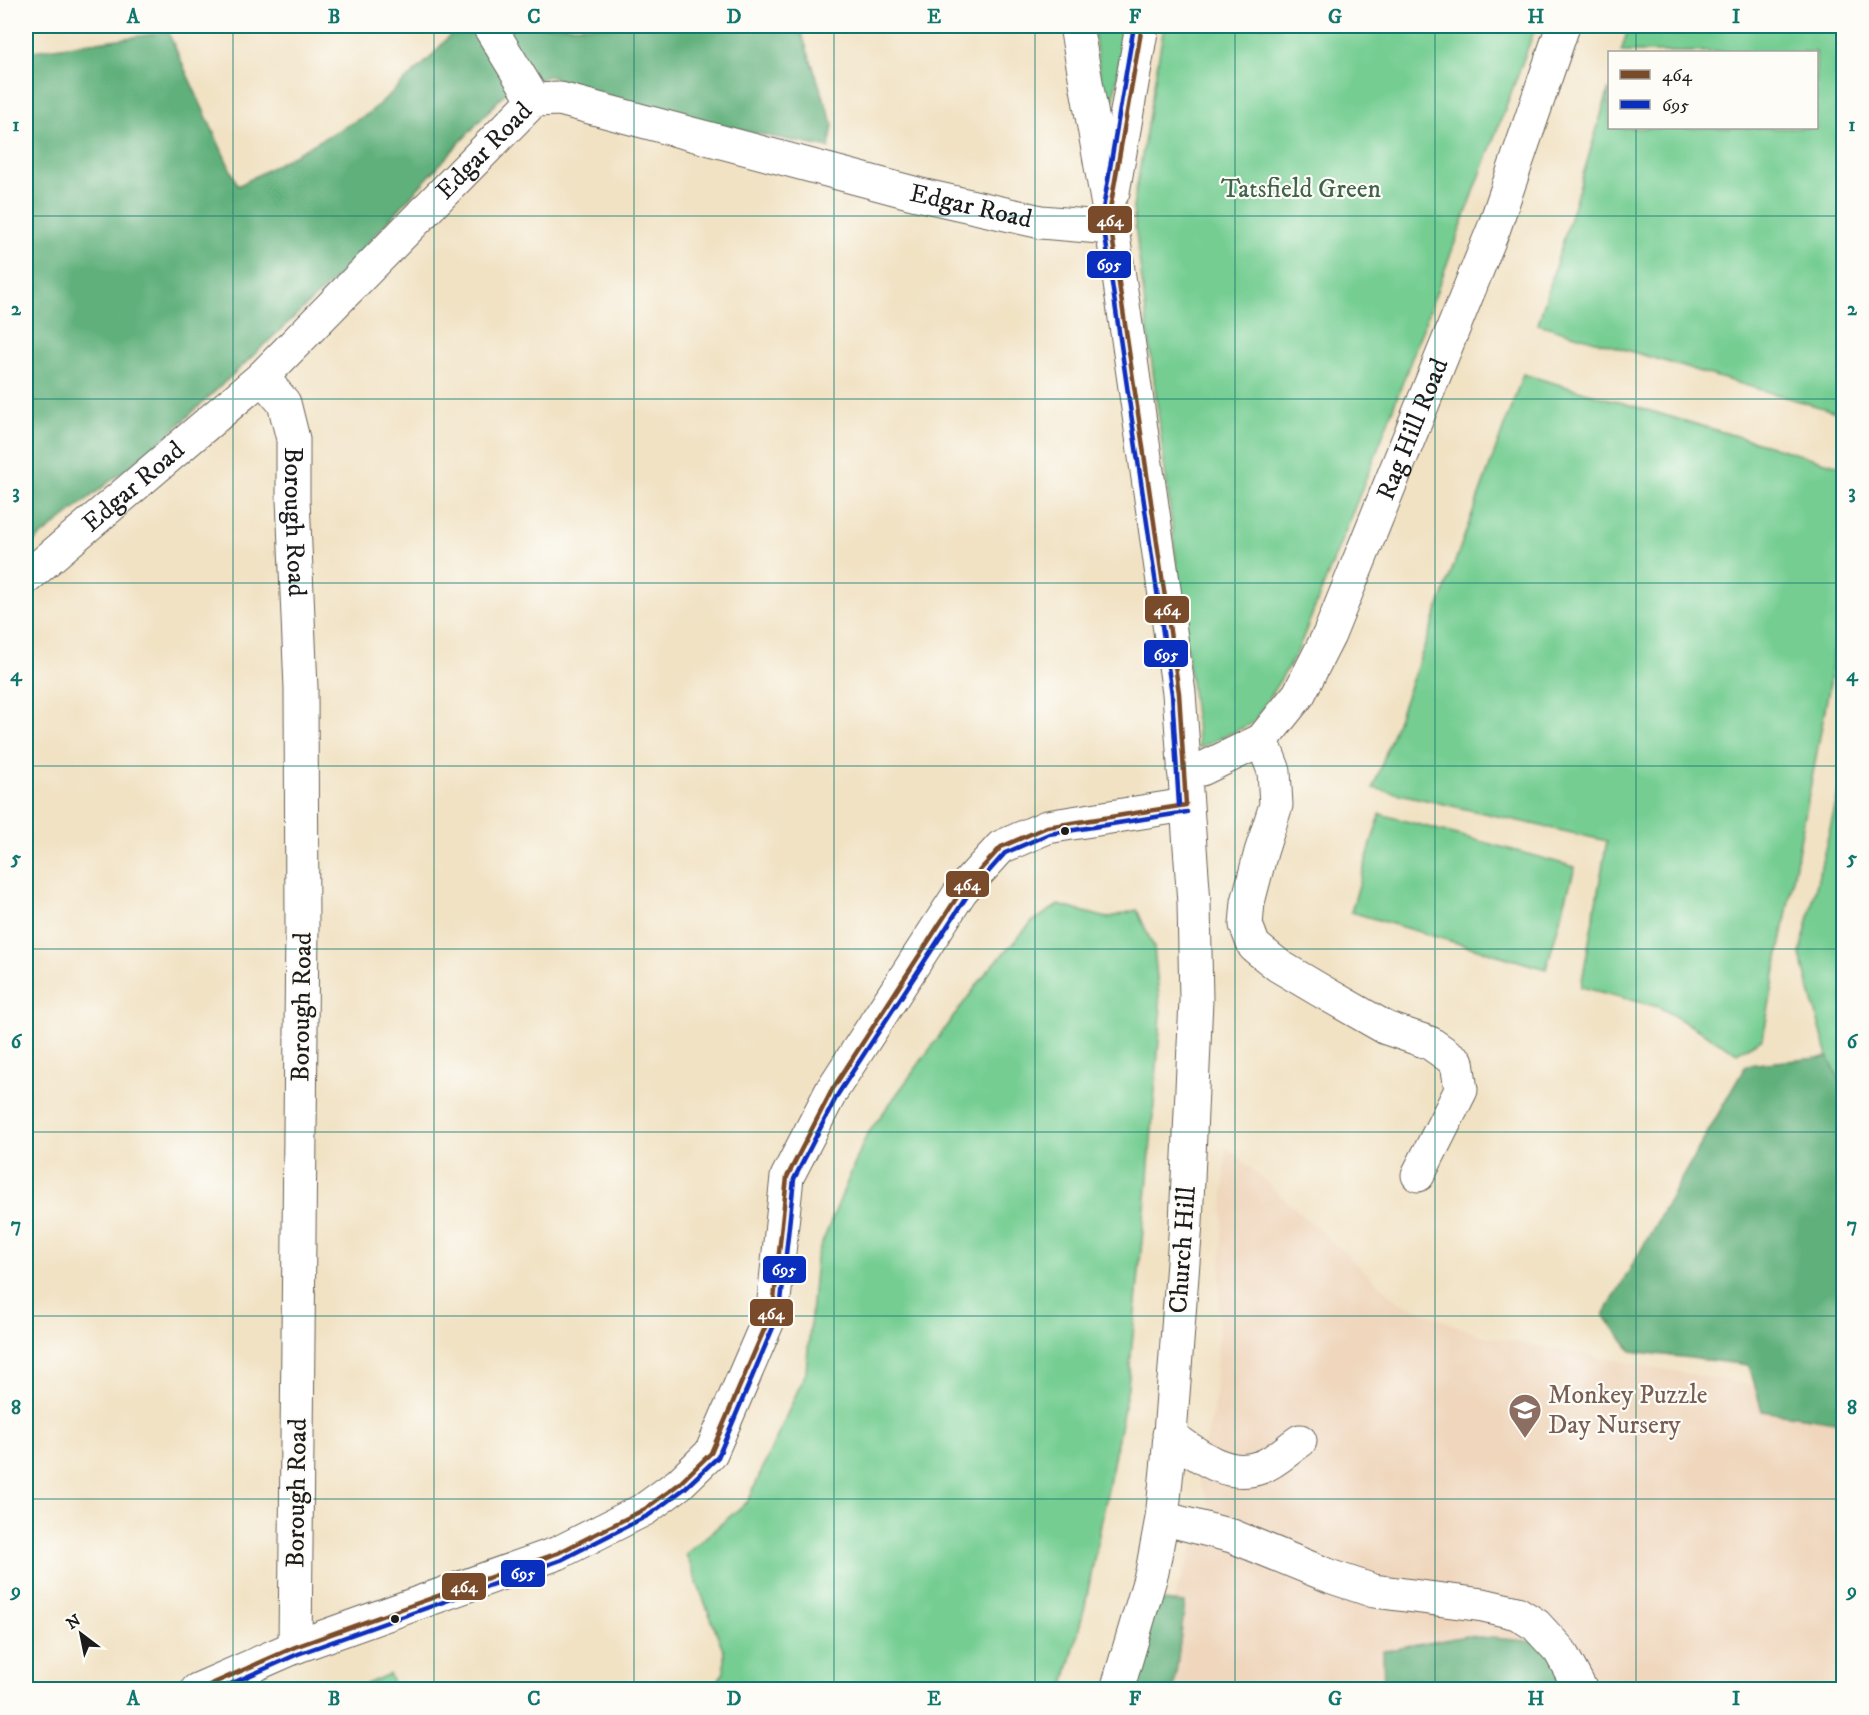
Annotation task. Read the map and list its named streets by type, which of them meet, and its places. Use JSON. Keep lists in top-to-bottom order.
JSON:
{
  "streets": {
    "street": [
      "Edgar Road",
      "Rag Hill Road",
      "Borough Road",
      "Church Hill"
    ]
  },
  "crossings": [
    ["Edgar Road", "Borough Road"],
    ["Edgar Road", "Church Hill"],
    ["Rag Hill Road", "Church Hill"]
  ],
  "parks": ["Tatsfield Green"],
  "places": {
    "school or university": ["Monkey Puzzle Day Nursery"]
  },
  "lines": ["transit line 464", "transit line 695"],
  "legend": ["464", "695"],
  "north": "top left",
  "grid": {
    "columns": [
      "A",
      "B",
      "C",
      "D",
      "E",
      "F",
      "G",
      "H",
      "I"
    ],
    "rows": [
      "1",
      "2",
      "3",
      "4",
      "5",
      "6",
      "7",
      "8",
      "9"
    ]
  }
}
